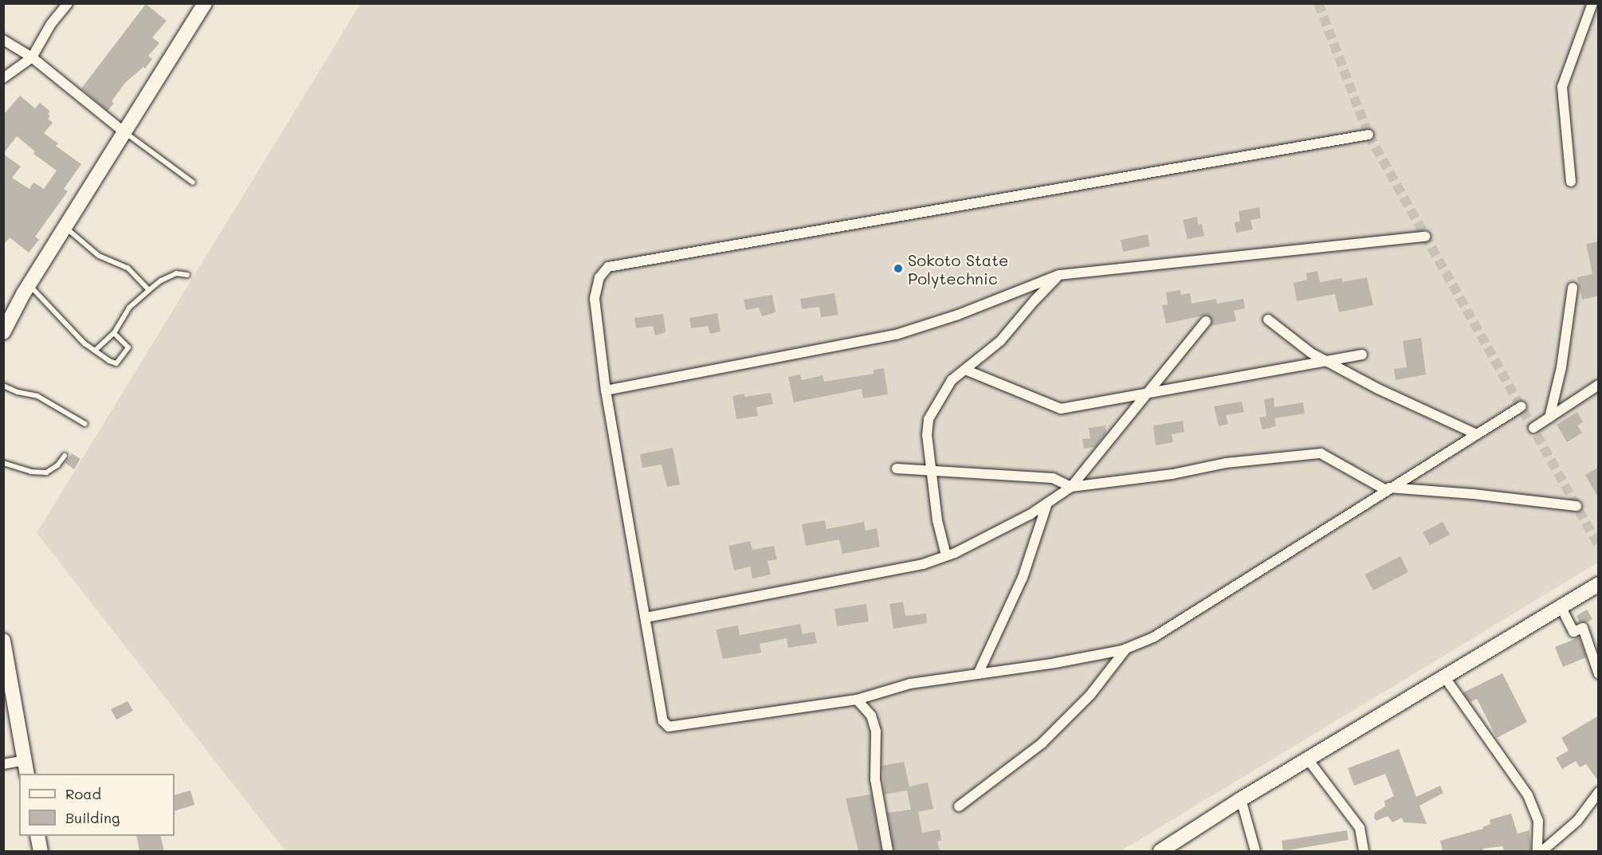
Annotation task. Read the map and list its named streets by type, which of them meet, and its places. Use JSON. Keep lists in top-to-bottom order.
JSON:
{
  "places": ["Sokoto State Polytechnic"],
  "legend": ["Road", "Building"]
}
